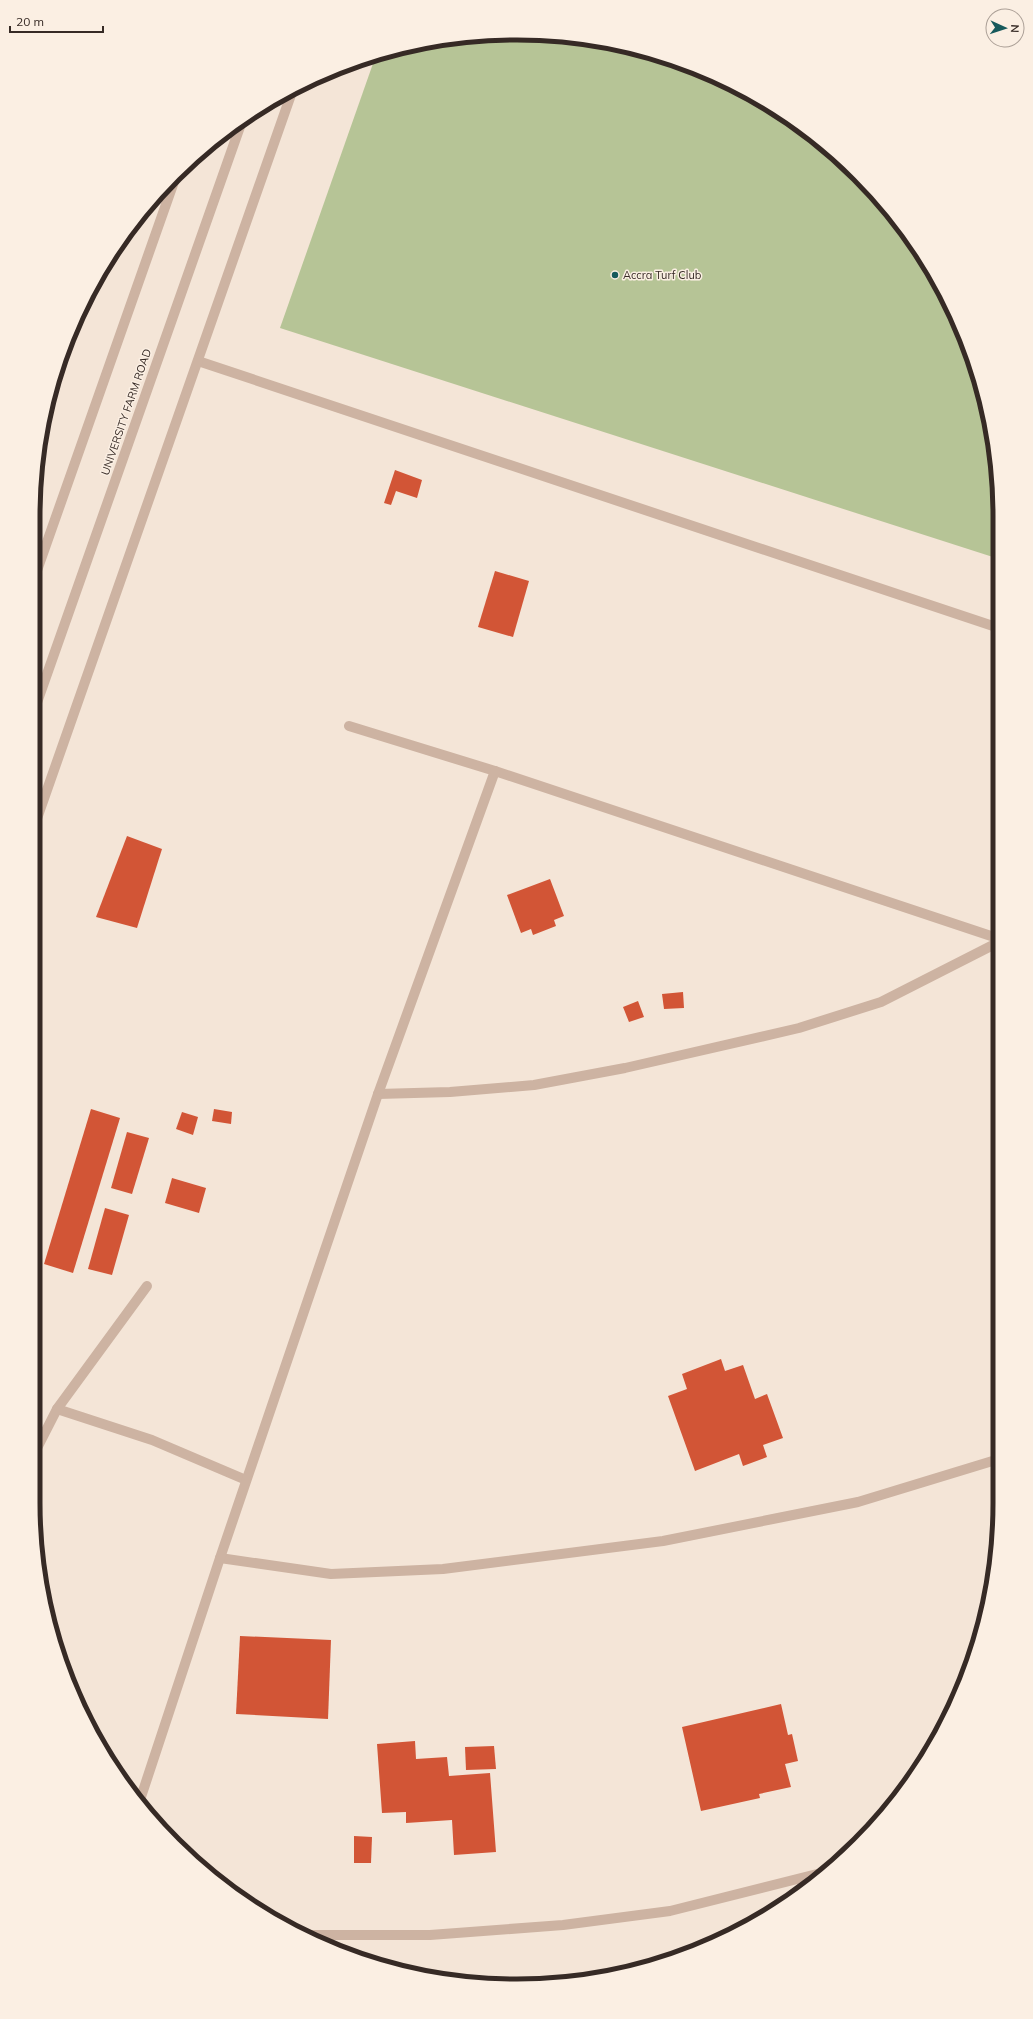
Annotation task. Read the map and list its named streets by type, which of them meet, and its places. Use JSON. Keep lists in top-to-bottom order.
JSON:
{
  "streets": {
    "street": ["UNIVERSITY FARM ROAD"]
  },
  "places": ["Accra Turf Club"],
  "scale_bar": "20 m",
  "north": "right"
}
